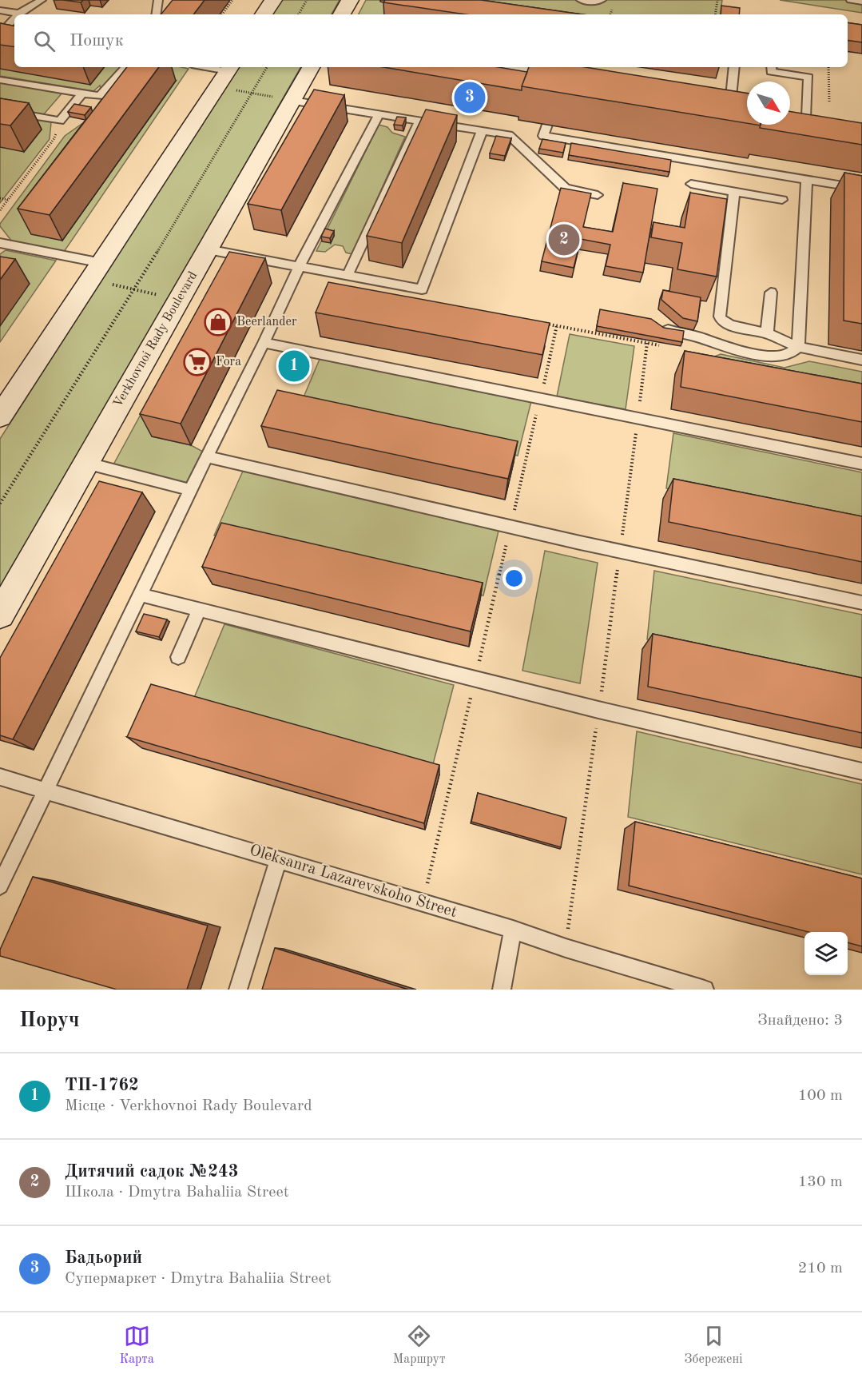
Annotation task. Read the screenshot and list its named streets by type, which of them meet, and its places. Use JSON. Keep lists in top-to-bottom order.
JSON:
{
  "streets": {
    "street": ["Verkhovnoi Rady Boulevard"],
    "lane": ["Oleksanra Lazarevskoho Street"]
  },
  "places": {
    "shop": ["Beerlander"],
    "supermarket": ["Fora"]
  },
  "north": "bottom right",
  "page": {
    "search": "Пошук",
    "pins": ["3", "2", "1"],
    "heading": ["Поруч", "Знайдено: 3"],
    "list": [
      {
        "mark": "1",
        "name": "ТП-1762",
        "note": "Місце · Verkhovnoi Rady Boulevard",
        "value": "100 m"
      },
      {
        "mark": "2",
        "name": "Дитячий садок №243",
        "note": "Школа · Dmytra Bahaliia Street",
        "value": "130 m"
      },
      {
        "mark": "3",
        "name": "Бадьорий",
        "note": "Супермаркет · Dmytra Bahaliia Street",
        "value": "210 m"
      }
    ],
    "nav": ["Карта", "Маршрут", "Збережені"]
  }
}
